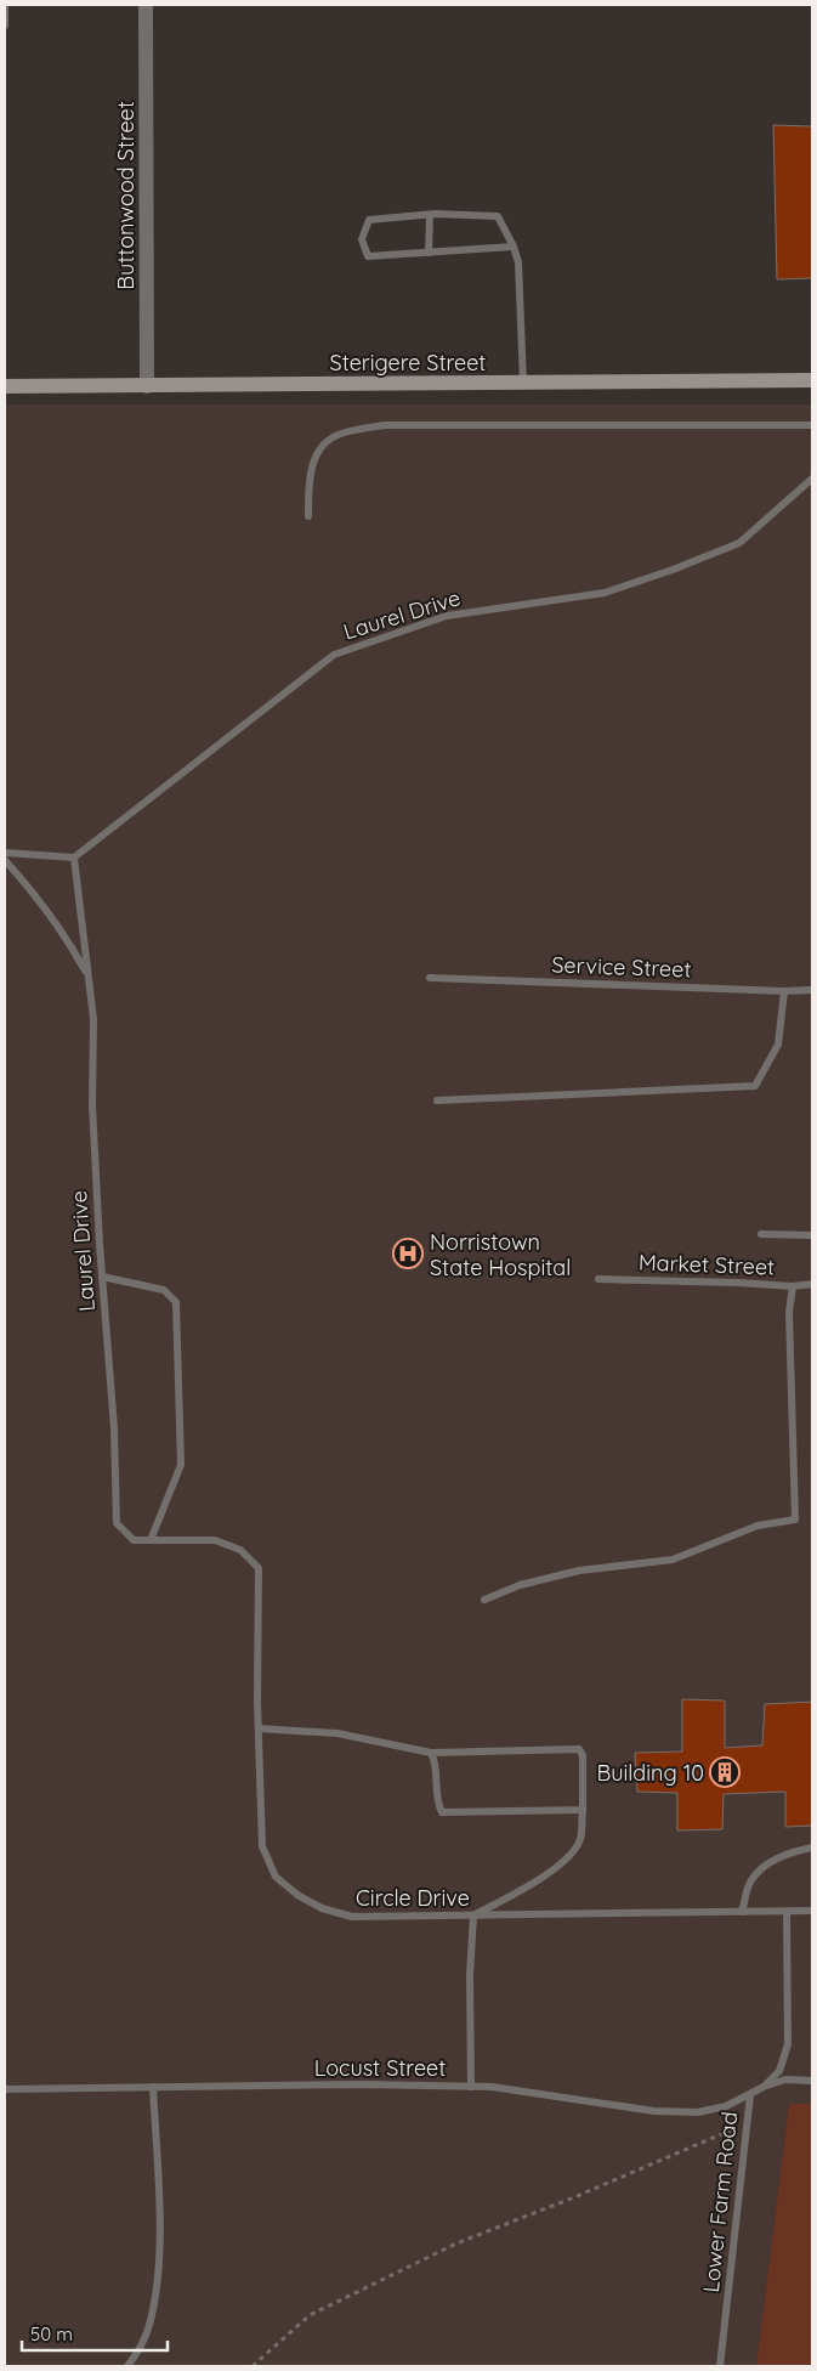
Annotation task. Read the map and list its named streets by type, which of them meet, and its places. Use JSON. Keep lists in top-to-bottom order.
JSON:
{
  "streets": {
    "street": ["Buttonwood Street", "Sterigere Street"],
    "lane": [
      "Laurel Drive",
      "Service Street",
      "Market Street",
      "Circle Drive",
      "Locust Street",
      "Lower Farm Road"
    ]
  },
  "crossings": [
    ["Buttonwood Street", "Sterigere Street"],
    ["Laurel Drive", "Circle Drive"],
    ["Circle Drive", "Lower Farm Road"],
    ["Locust Street", "Lower Farm Road"]
  ],
  "places": {
    "hospital": ["Norristown State Hospital"],
    "building": ["Building 10"]
  },
  "scale_bar": "50 m"
}
